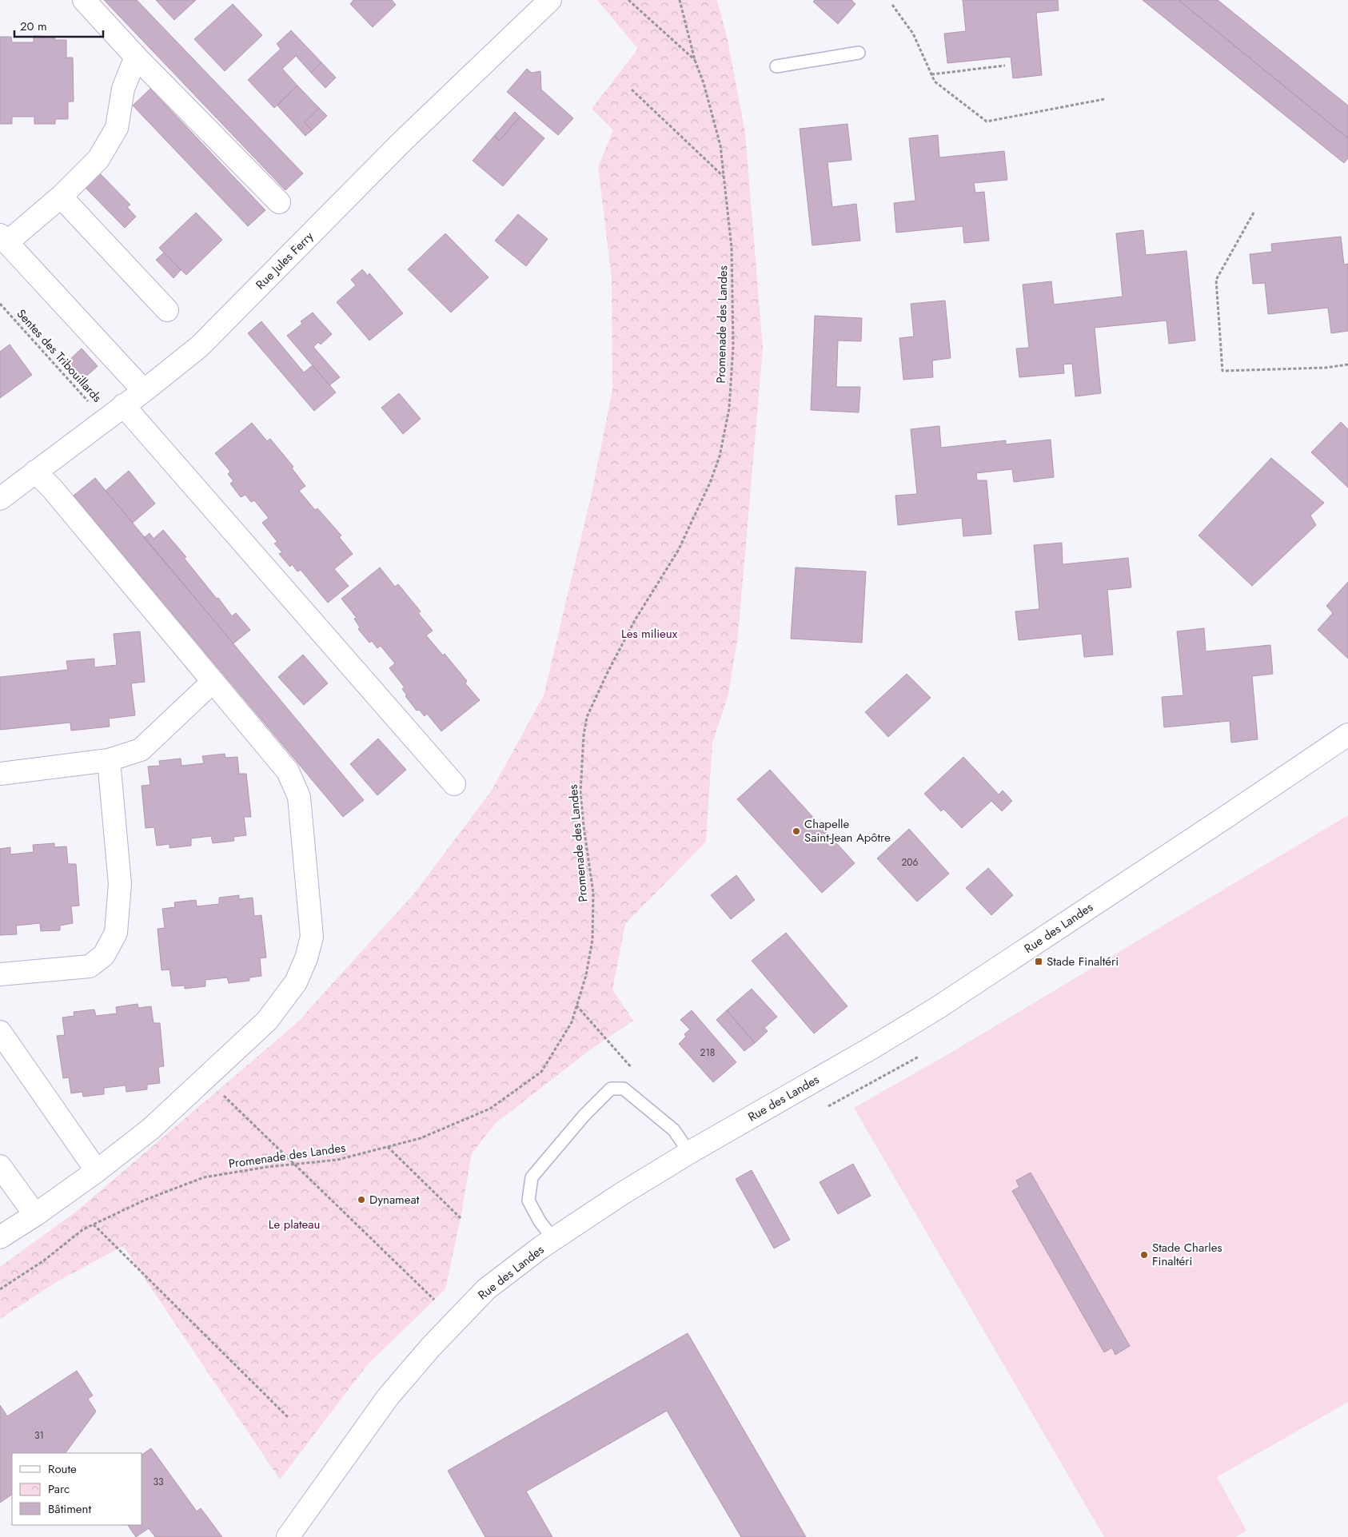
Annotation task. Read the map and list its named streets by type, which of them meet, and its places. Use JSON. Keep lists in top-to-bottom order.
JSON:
{
  "streets": {
    "street": ["Rue Jules Ferry", "Rue des Landes"],
    "path": ["Promenade des Landes", "Sentes des Tribouillards"]
  },
  "crossings": [
    ["Rue Jules Ferry", "Sentes des Tribouillards"]
  ],
  "parks": ["Les milieux", "Le plateau"],
  "places": {
    "other": ["Chapelle Saint-Jean Apôtre", "Dynameat", "Stade Charles Finaltéri"],
    "transit": ["Stade Finaltéri"]
  },
  "house_numbers": [
    "206",
    "218",
    "31",
    "33"
  ],
  "legend": ["Route", "Parc", "Bâtiment"],
  "scale_bar": "20 m"
}
